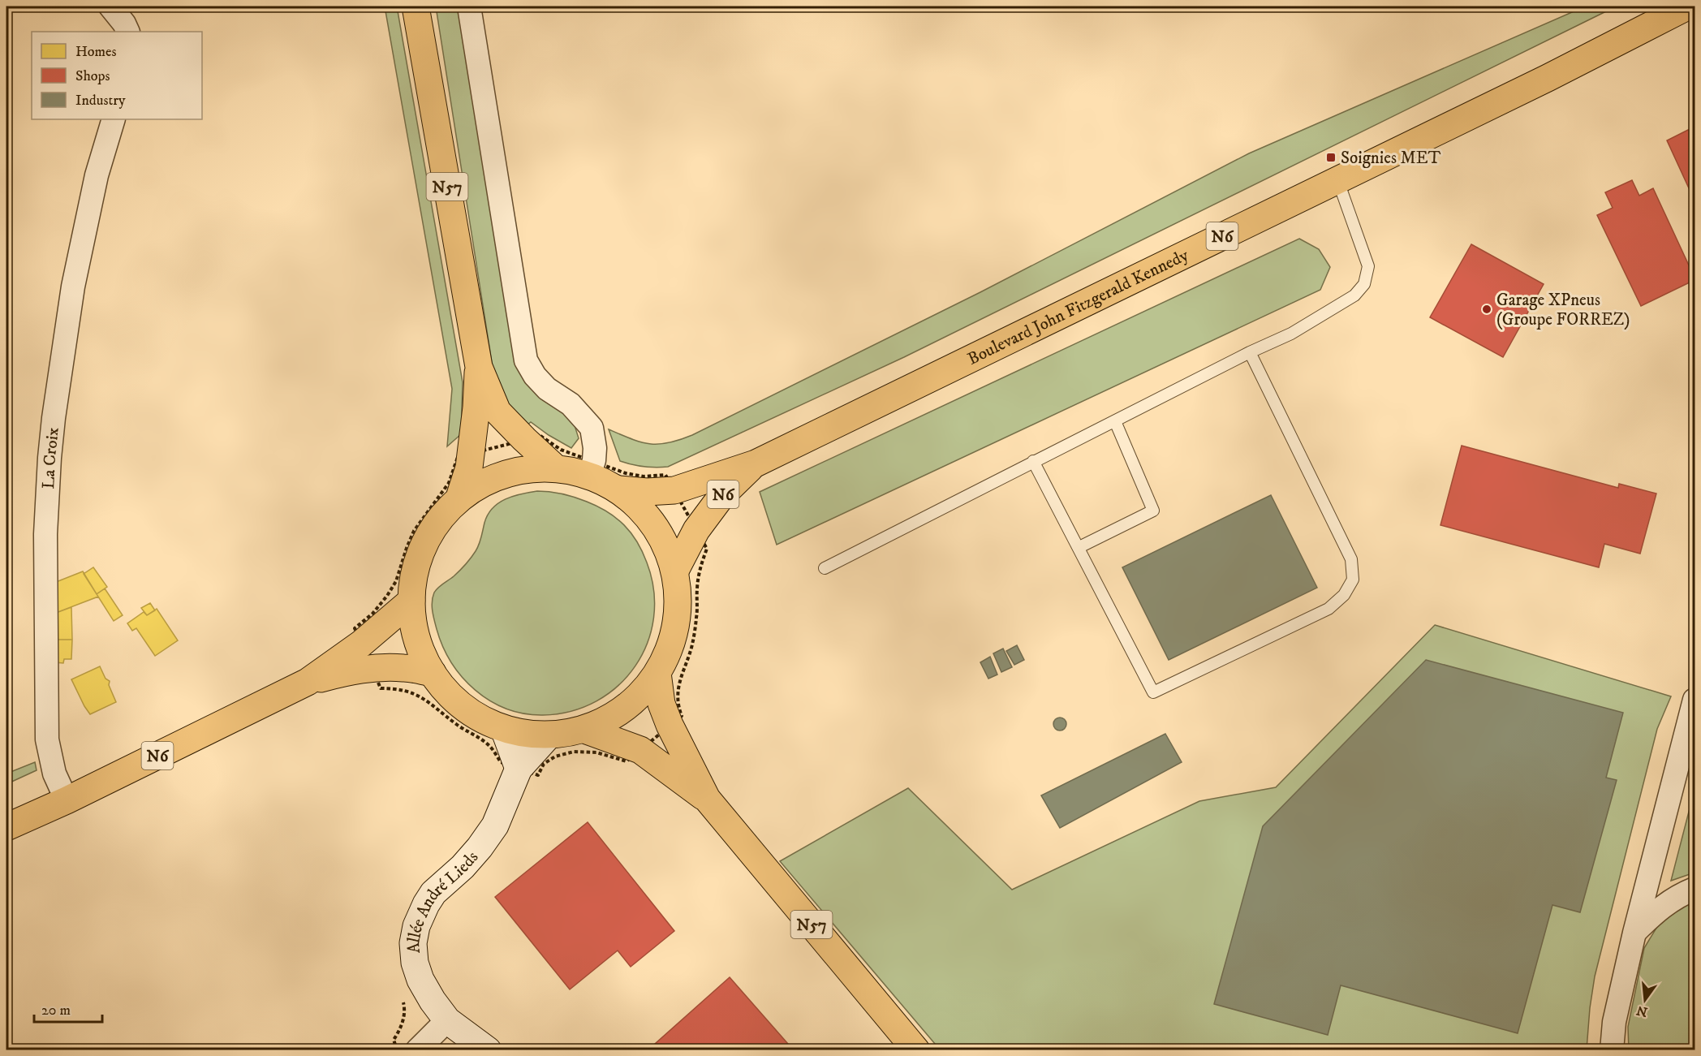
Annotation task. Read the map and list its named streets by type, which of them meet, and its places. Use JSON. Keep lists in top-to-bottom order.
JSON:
{
  "streets": {
    "main road": ["N57", "N6", "Boulevard John Fitzgerald Kennedy"],
    "street": ["La Croix", "Allée André Lieds"]
  },
  "crossings": [
    ["N6", "La Croix"]
  ],
  "places": {
    "transit": ["Soignies MET"],
    "other": ["Garage XPneus (Groupe FORREZ)"]
  },
  "legend": ["Homes", "Shops", "Industry"],
  "scale_bar": "20 m",
  "north": "bottom"
}
